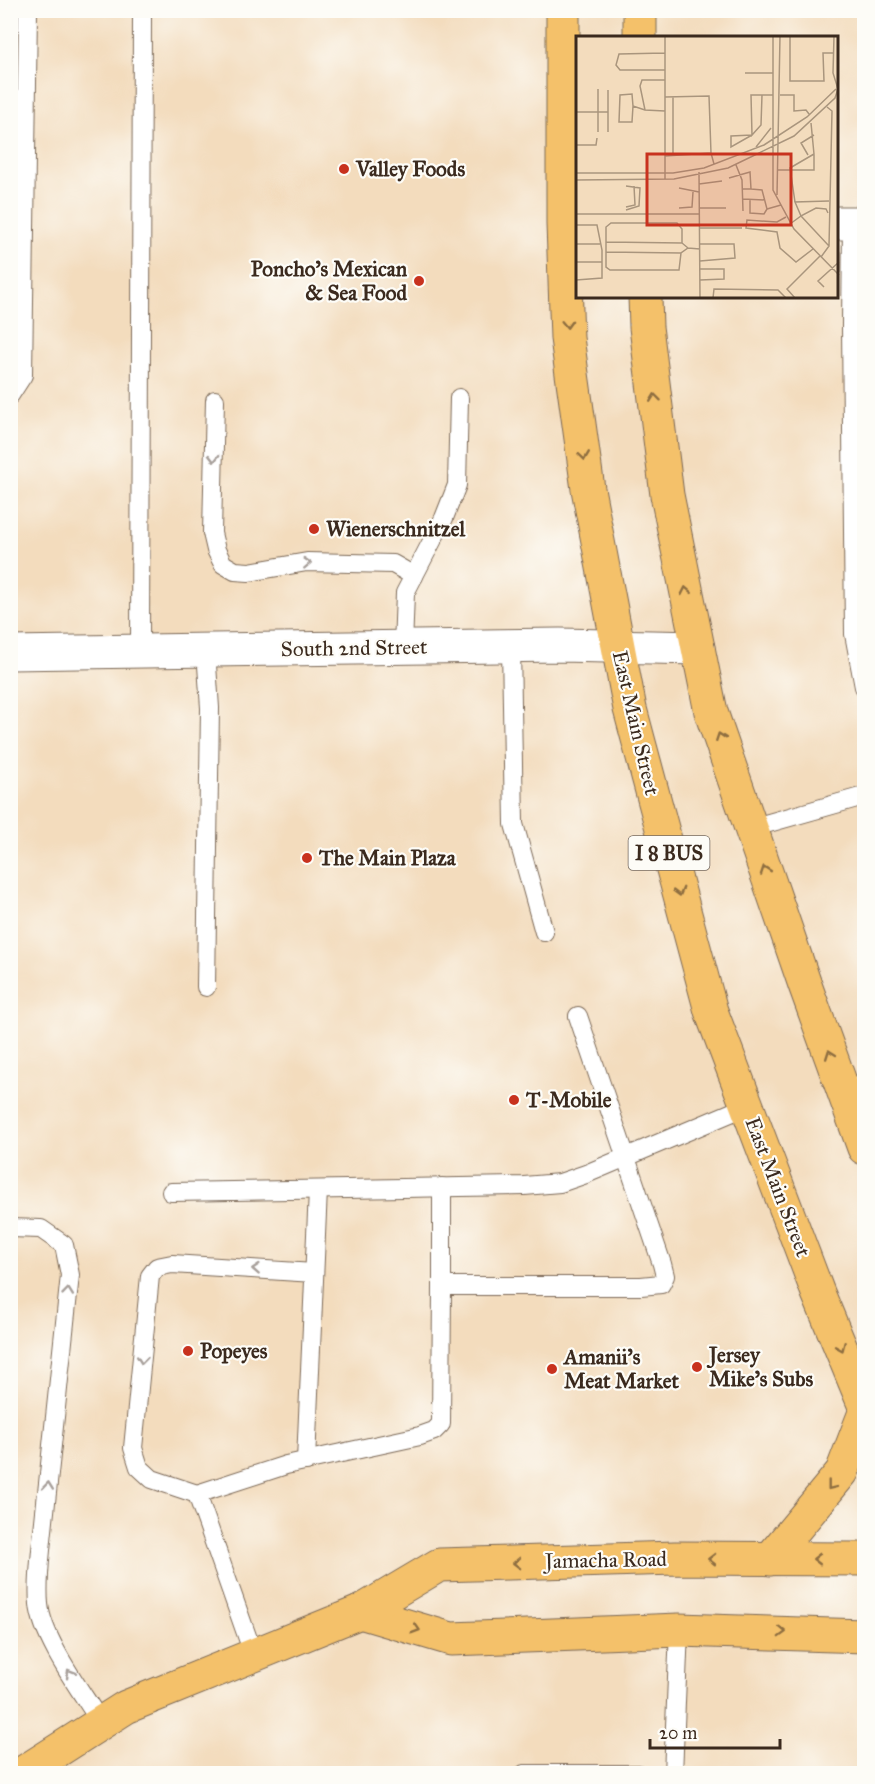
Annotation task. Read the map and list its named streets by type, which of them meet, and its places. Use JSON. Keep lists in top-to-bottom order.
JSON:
{
  "streets": {
    "main road": ["East Main Street", "I 8 BUS", "Jamacha Road"],
    "street": ["South 2nd Street"]
  },
  "crossings": [
    ["South 2nd Street", "East Main Street"]
  ],
  "places": [
    "Valley Foods",
    "Poncho's Mexican & Sea Food",
    "Wienerschnitzel",
    "The Main Plaza",
    "T-Mobile",
    "Popeyes",
    "Jersey Mike's Subs",
    "Amanii’s Meat Market"
  ],
  "scale_bar": "20 m"
}
